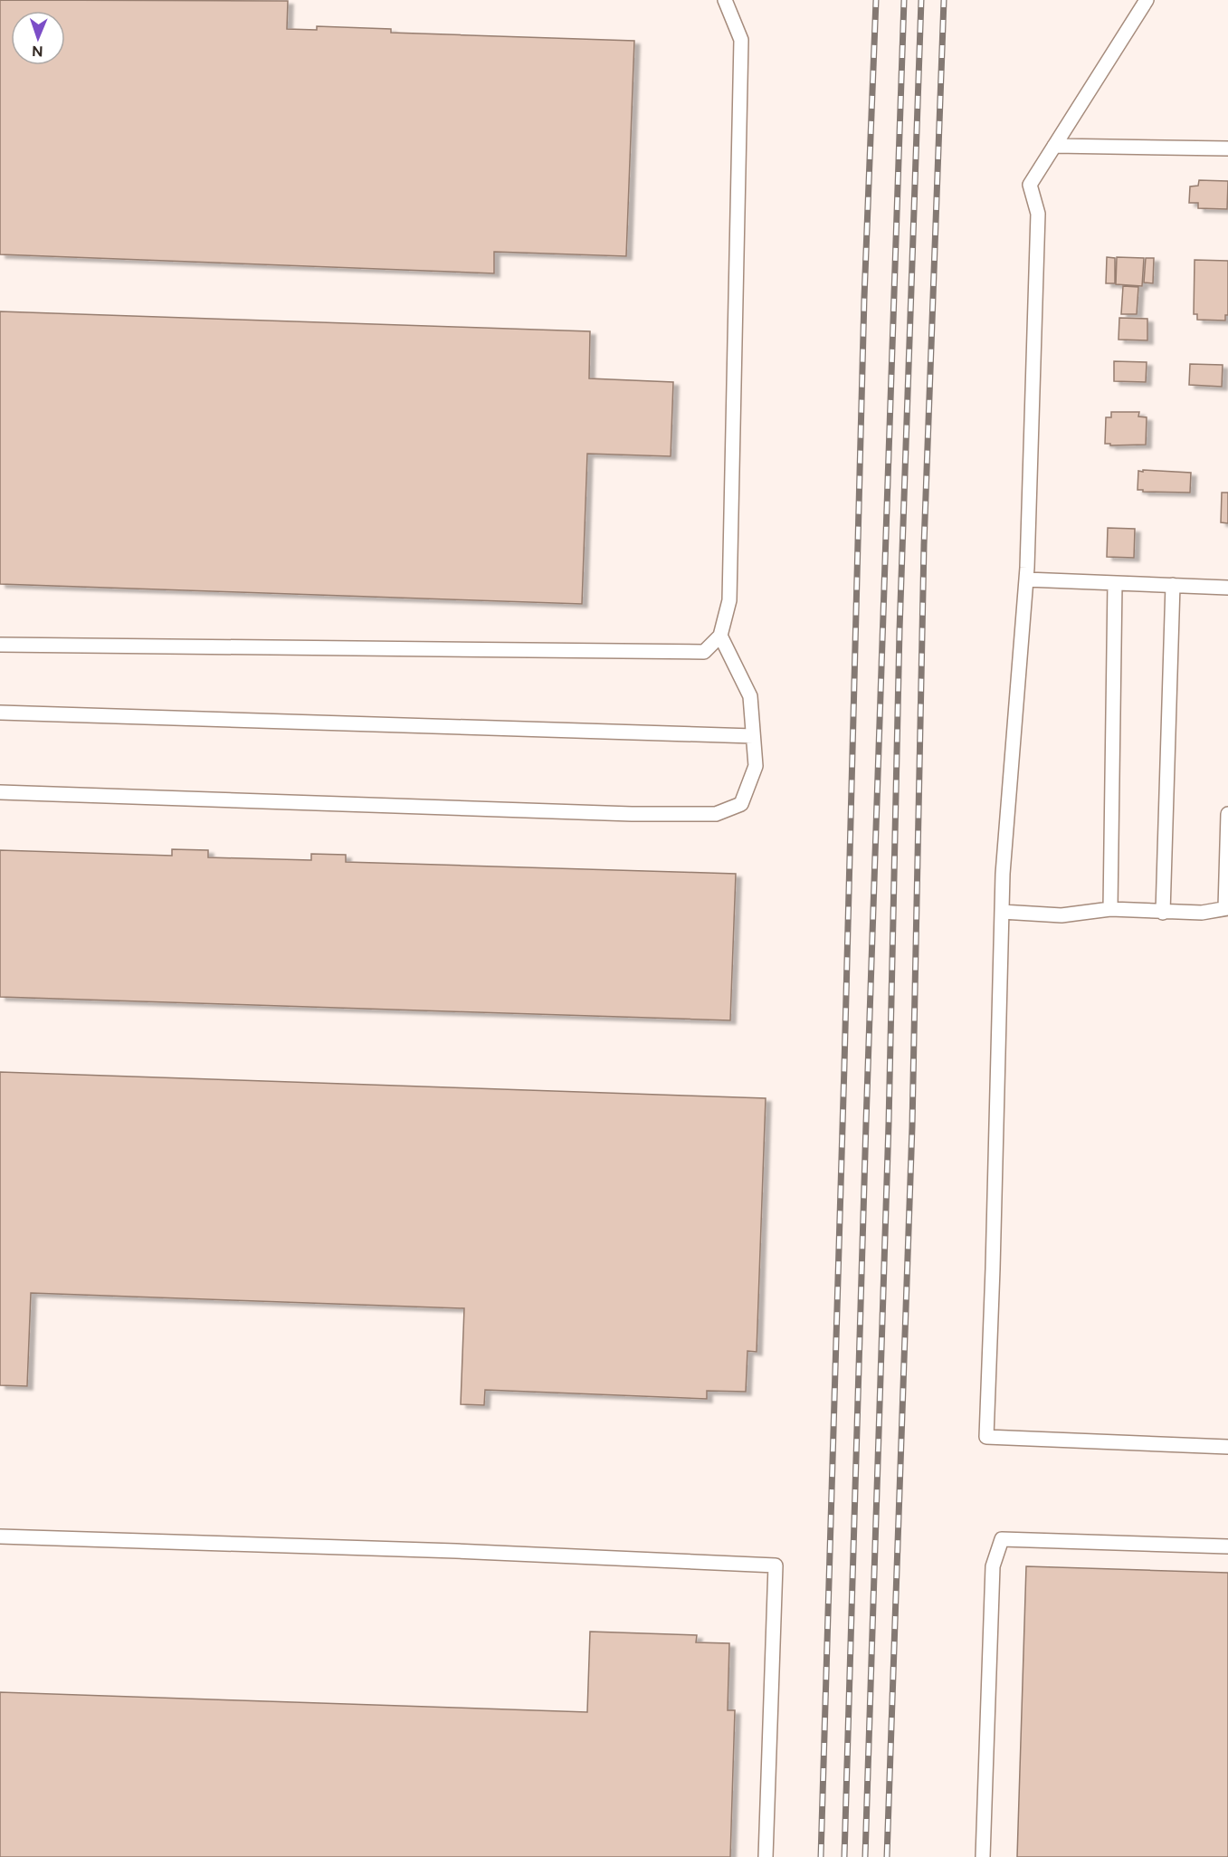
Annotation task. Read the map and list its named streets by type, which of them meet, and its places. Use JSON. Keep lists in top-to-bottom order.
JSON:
{
  "north": "bottom"
}
